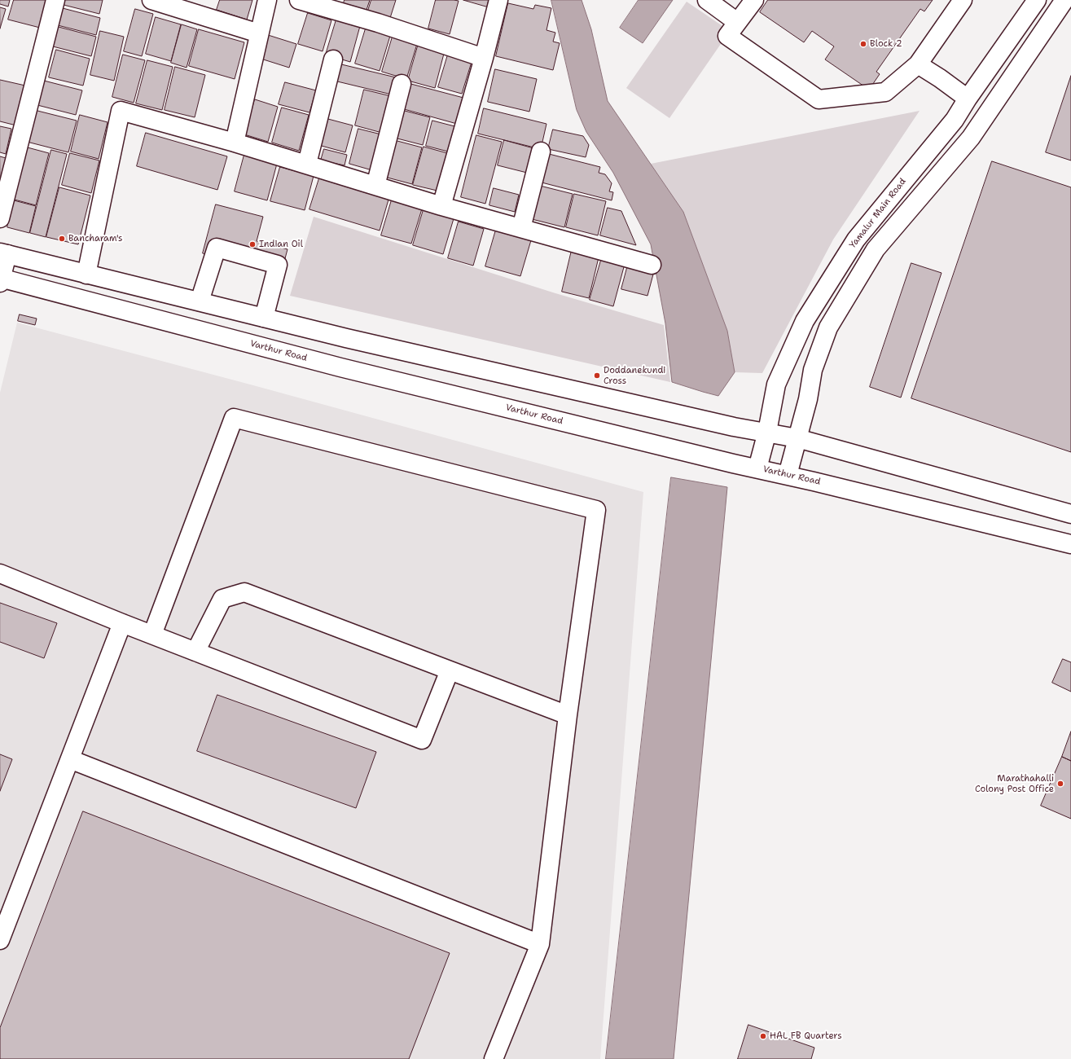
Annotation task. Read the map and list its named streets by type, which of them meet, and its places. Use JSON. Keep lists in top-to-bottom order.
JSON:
{
  "streets": {
    "street": ["Yamalur Main Road", "Varthur Road"]
  },
  "crossings": [
    ["Yamalur Main Road", "Varthur Road"]
  ],
  "places": [
    "Block 2",
    "Bancharam's",
    "Indian Oil",
    "Doddanekundi Cross",
    "Marathahalli Colony Post Office",
    "HAL FB Quarters"
  ]
}
